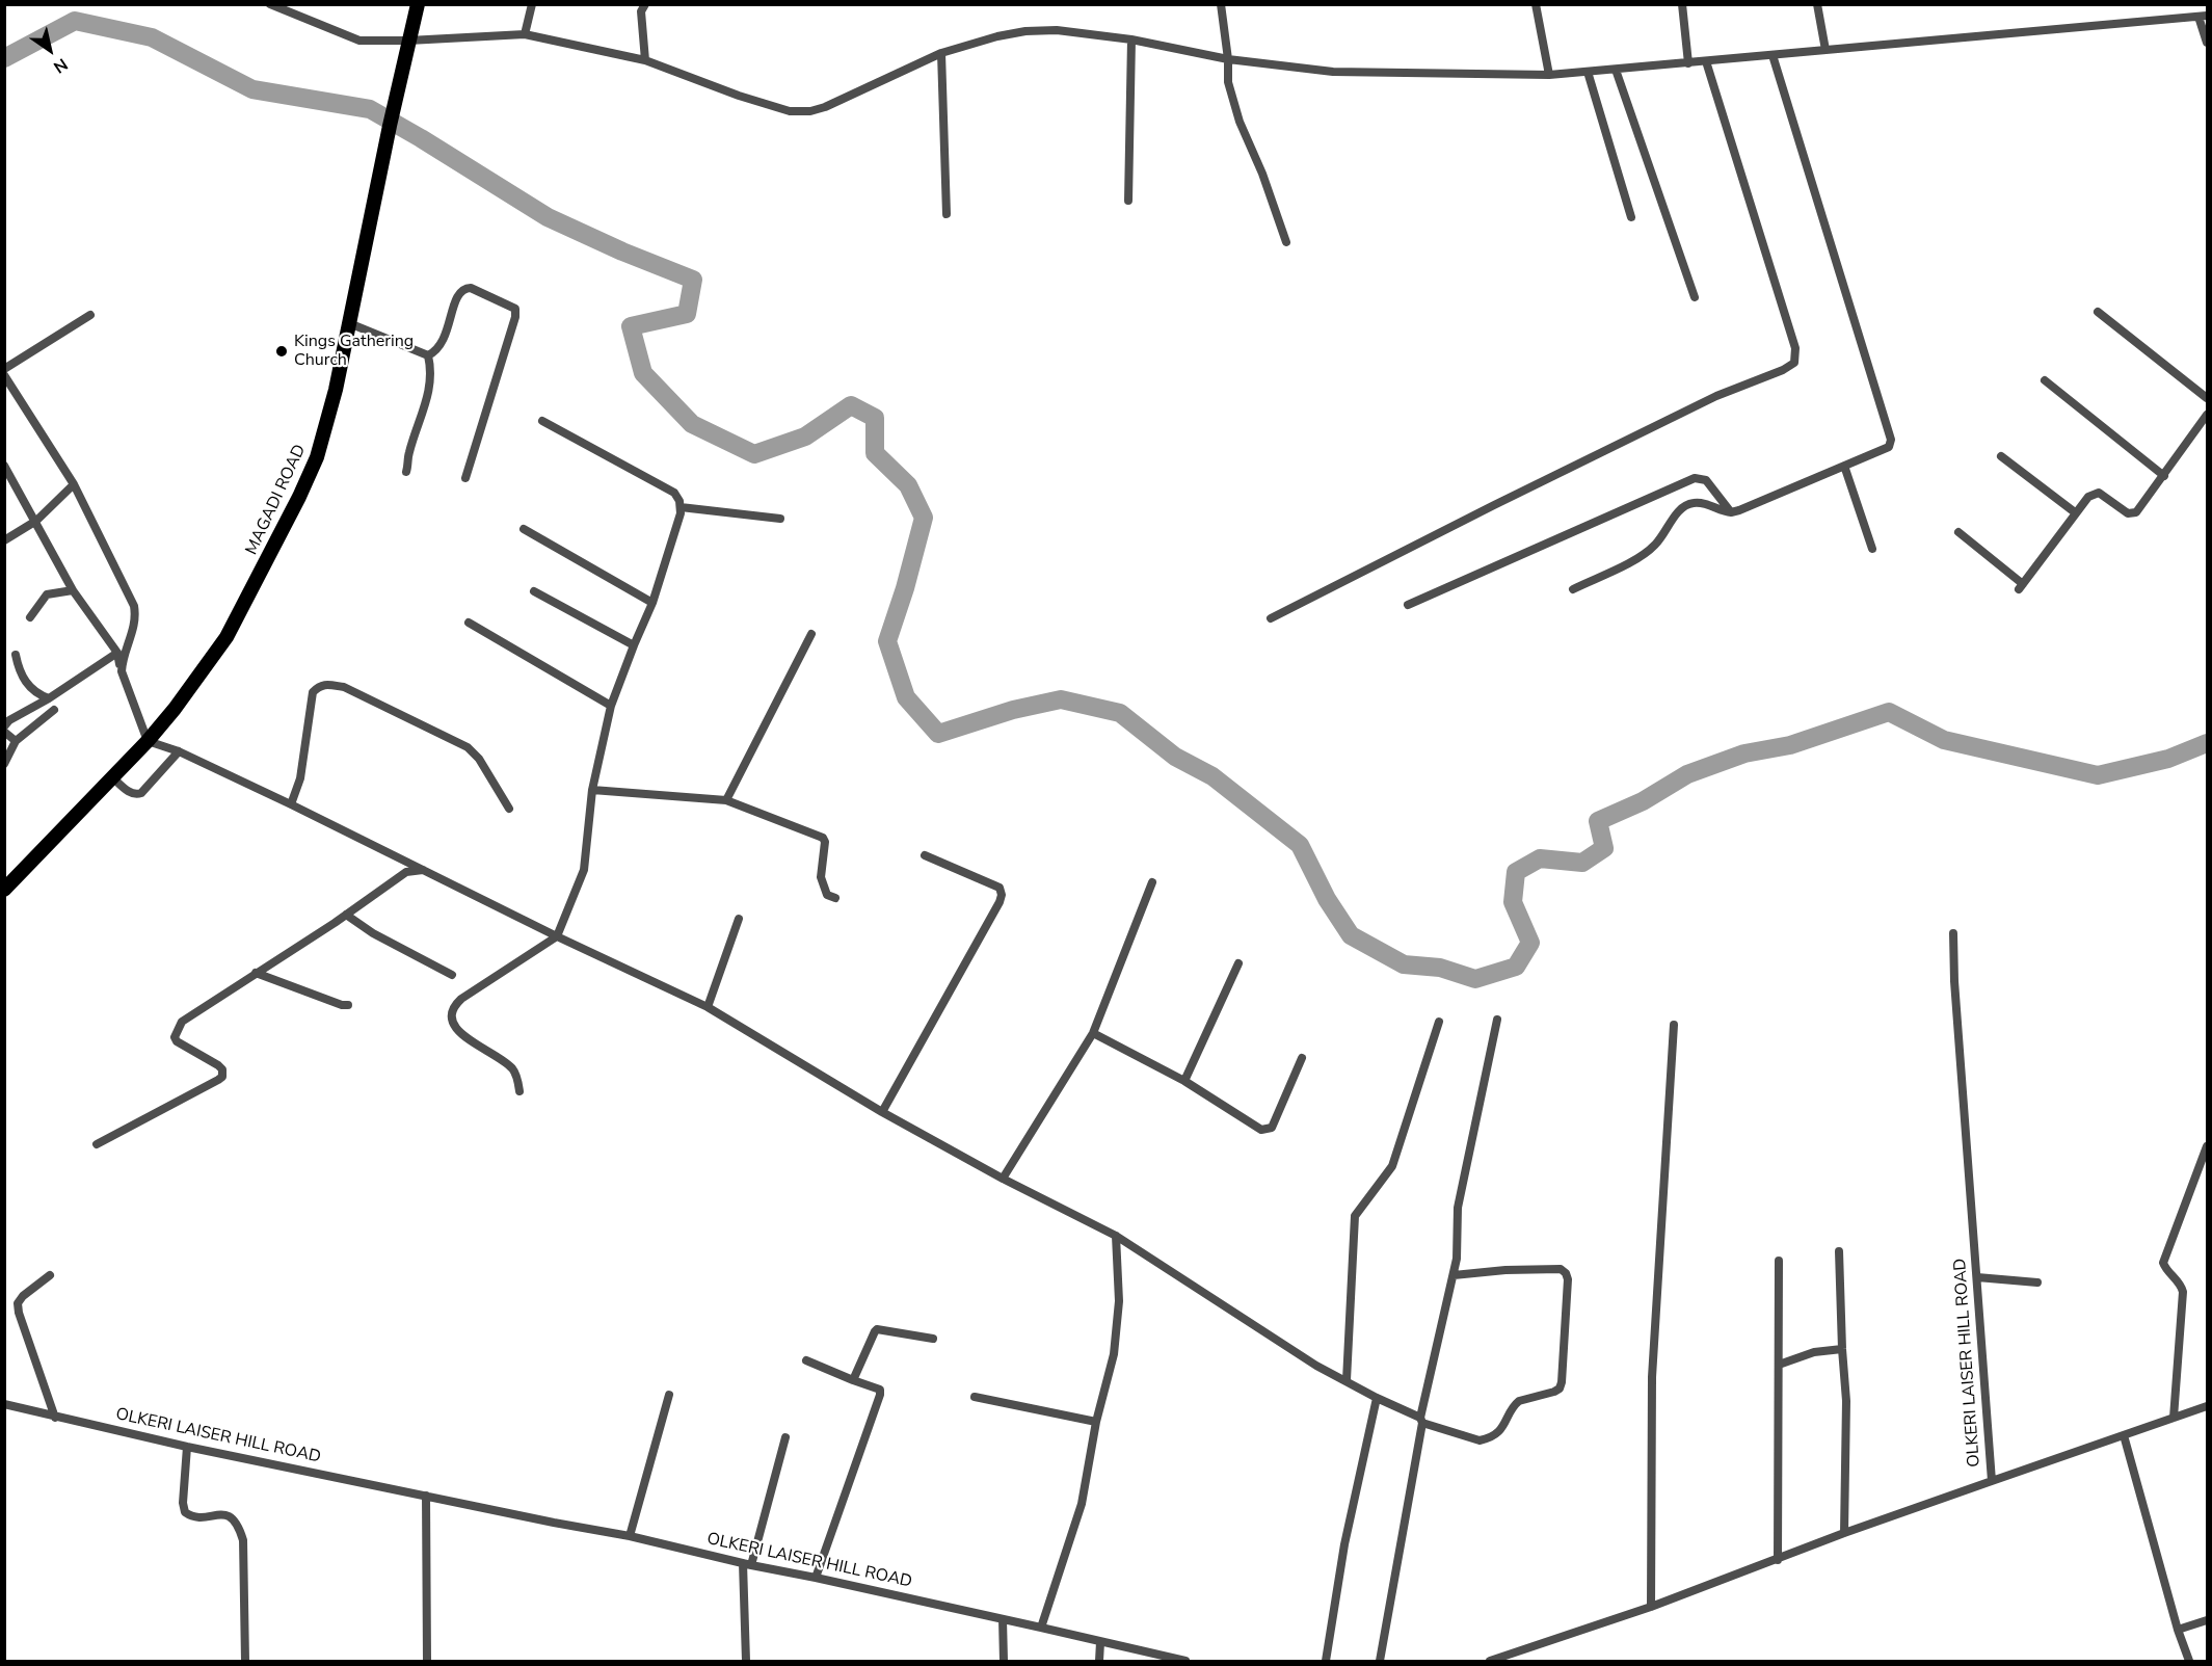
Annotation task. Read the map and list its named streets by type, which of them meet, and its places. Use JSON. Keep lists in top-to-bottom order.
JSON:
{
  "streets": {
    "highway": ["MAGADI ROAD"],
    "street": ["OLKERI LAISER HILL ROAD"]
  },
  "places": ["Kings Gathering Church"],
  "north": "bottom right"
}
